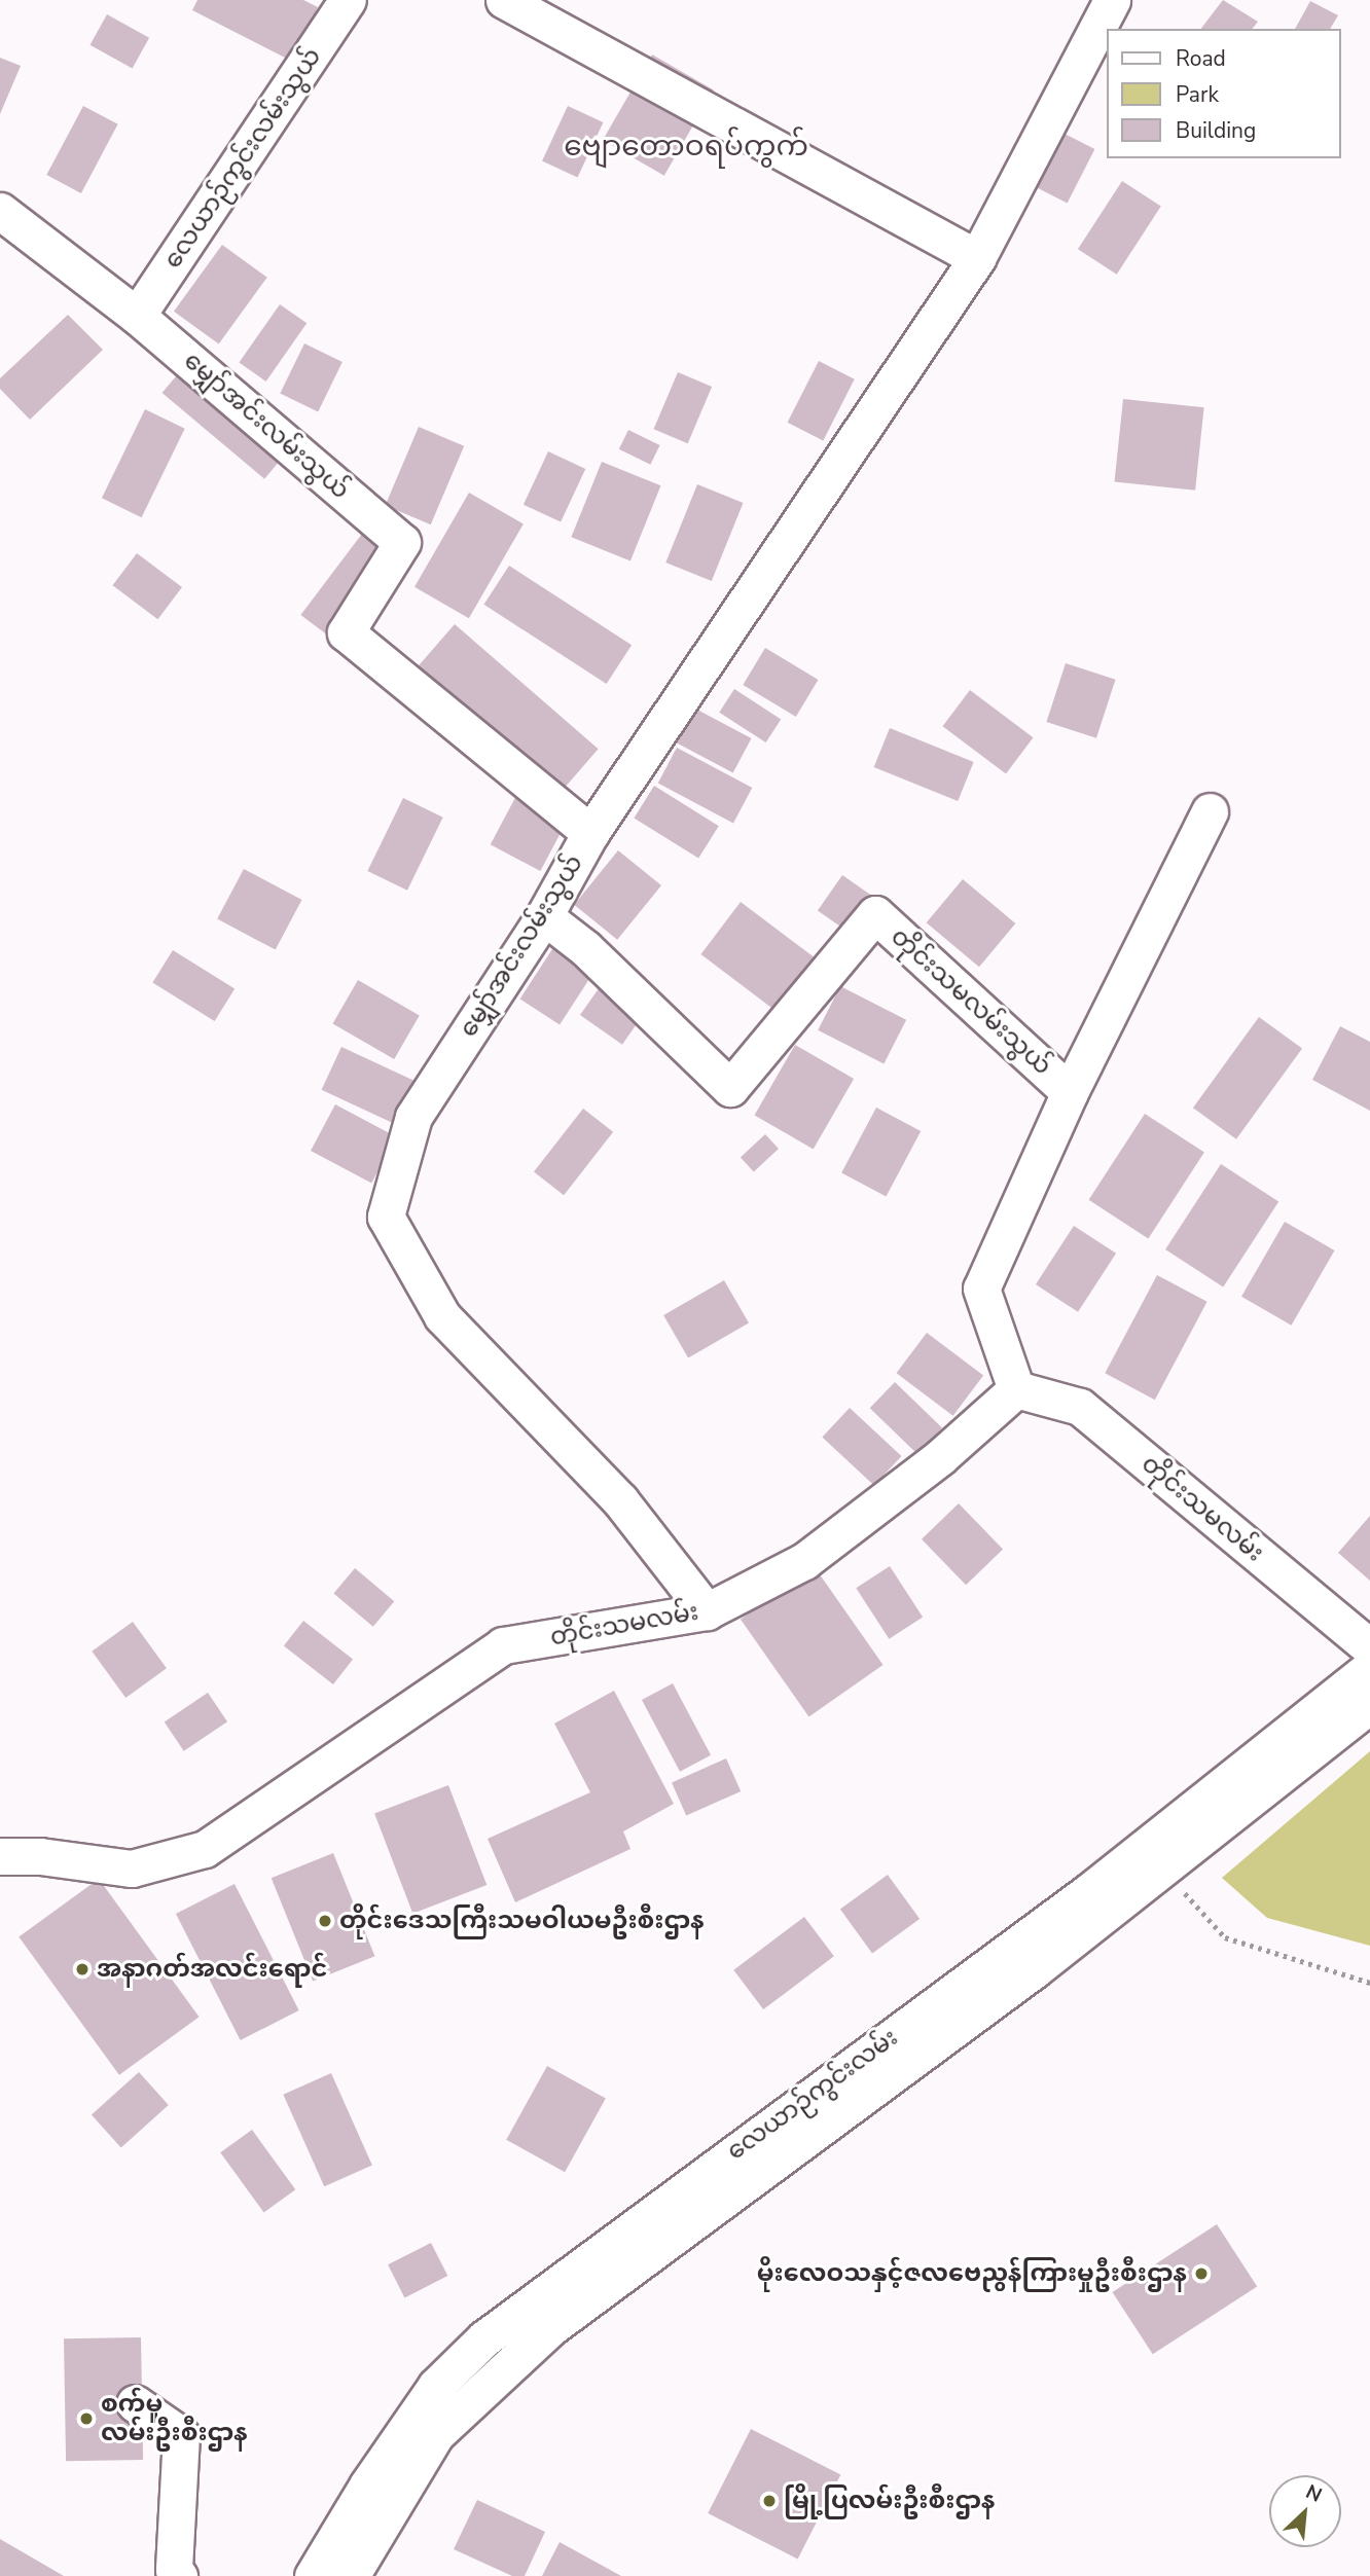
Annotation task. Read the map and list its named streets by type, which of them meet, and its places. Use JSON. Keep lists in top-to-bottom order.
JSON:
{
  "streets": {
    "street": [
      "လေယာဉ်ကွင်းလမ်းသွယ်",
      "မျှော်အင်းလမ်းသွယ်",
      "တိုင်းသမလမ်းသွယ်",
      "တိုင်းသမလမ်း",
      "လေယာဉ်ကွင်းလမ်း"
    ]
  },
  "crossings": [
    ["လေယာဉ်ကွင်းလမ်းသွယ်", "မျှော်အင်းလမ်းသွယ်"],
    ["မျှော်အင်းလမ်းသွယ်", "တိုင်းသမလမ်းသွယ်"],
    ["မျှော်အင်းလမ်းသွယ်", "တိုင်းသမလမ်း"],
    ["တိုင်းသမလမ်းသွယ်", "တိုင်းသမလမ်း"]
  ],
  "districts": ["ဗျောတောဝရပ်ကွက်"],
  "places": [
    "တိုင်းဒေသကြီးသမဝါယမဦးစီးဌာန",
    "အနာဂတ်အလင်းရောင်",
    "မိုးလေဝသနှင့်ဇလဗေညွန်ကြားမှုဦးစီးဌာန",
    "စက်မူ လမ်းဦးစီးဌာန",
    "မြို့ပြလမ်းဦးစီးဌာန"
  ],
  "legend": ["Road", "Park", "Building"],
  "north": "top right"
}
